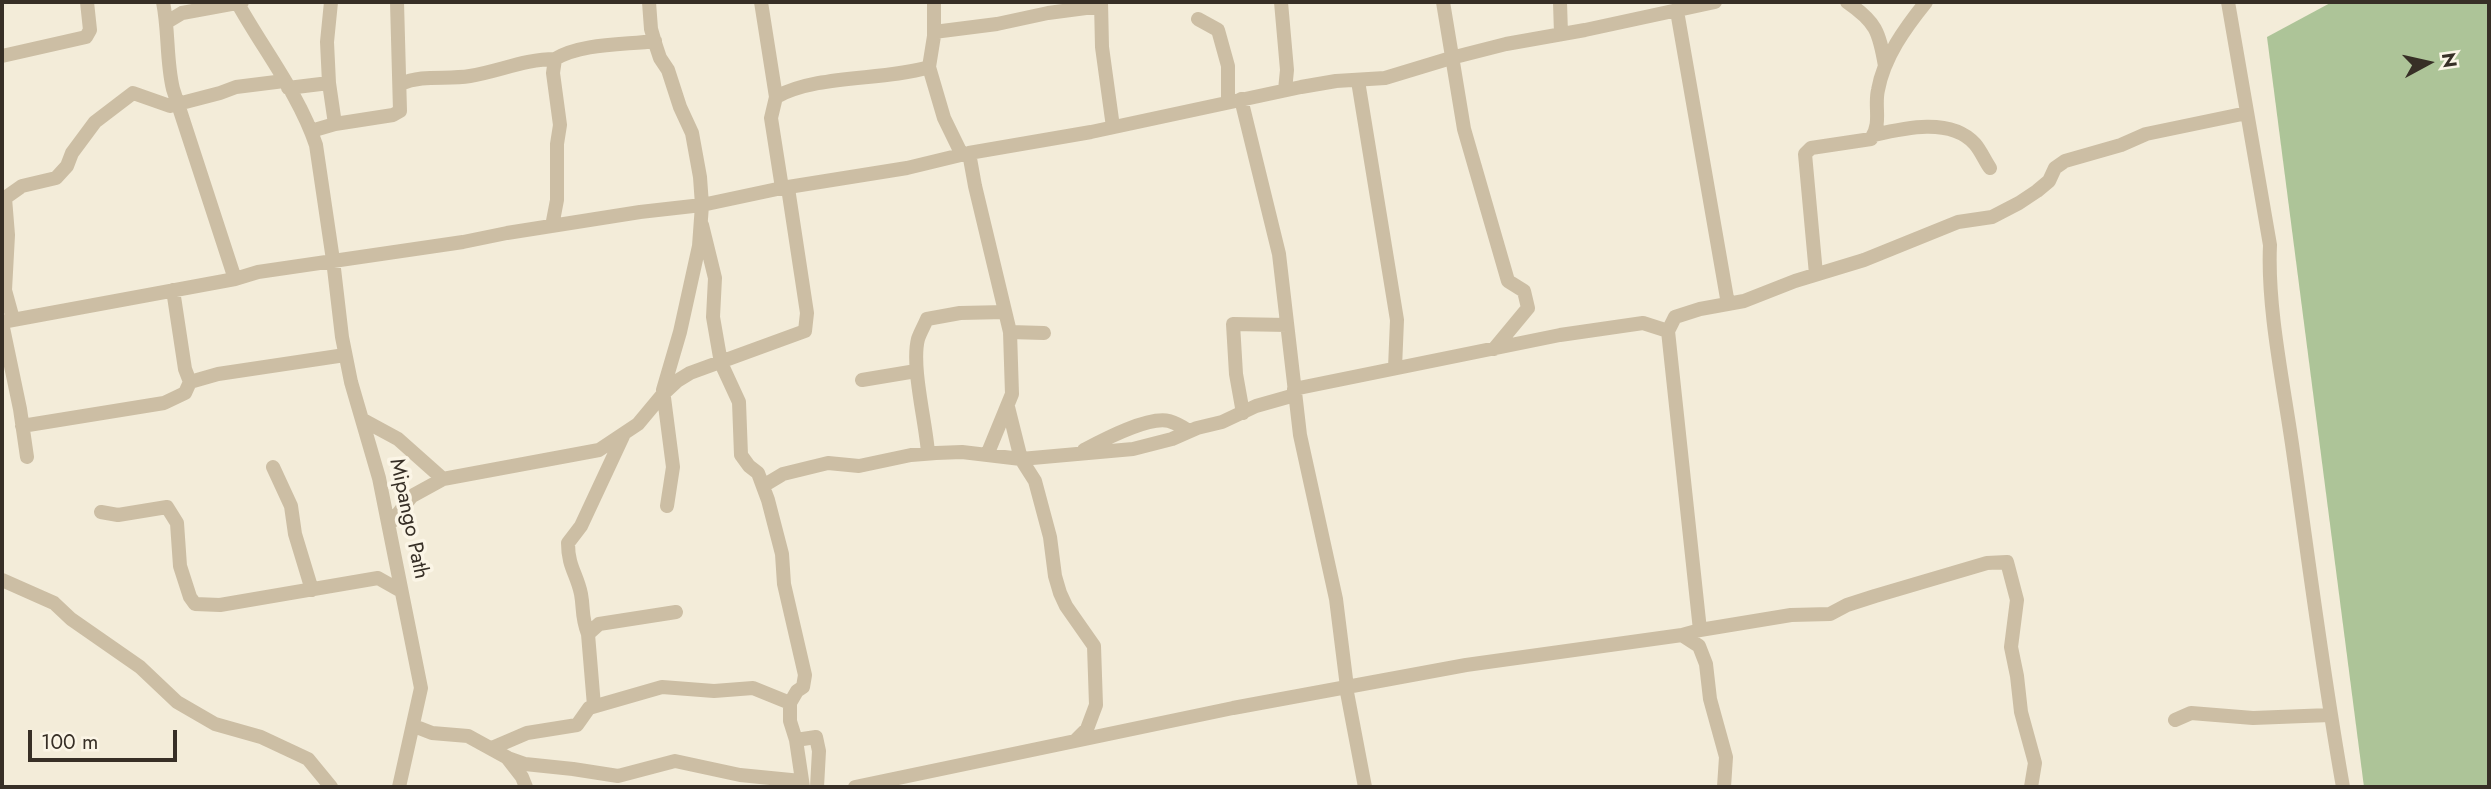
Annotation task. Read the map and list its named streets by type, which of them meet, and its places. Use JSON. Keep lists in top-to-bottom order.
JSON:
{
  "streets": {
    "street": ["Mipango Path"]
  },
  "scale_bar": "100 m",
  "north": "right"
}
